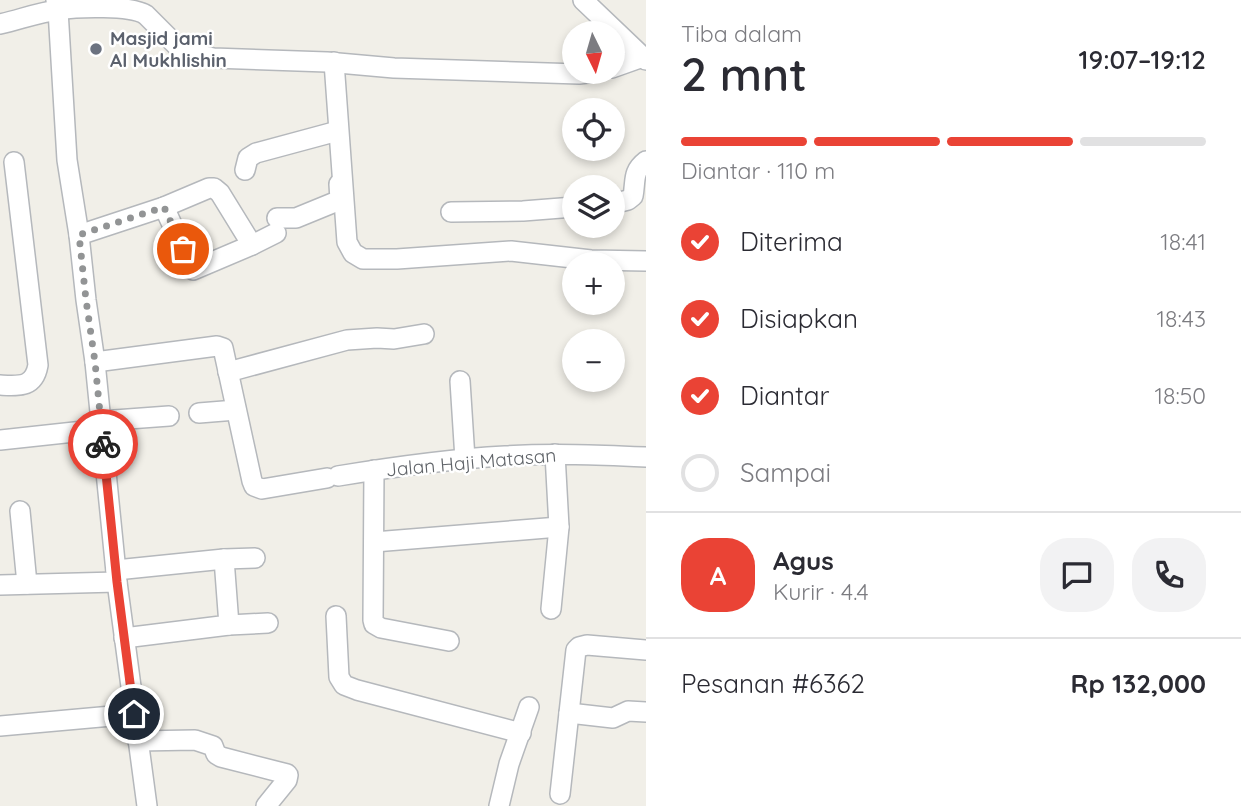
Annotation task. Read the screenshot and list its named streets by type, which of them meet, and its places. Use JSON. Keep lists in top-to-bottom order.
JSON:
{
  "streets": {
    "street": ["Jalan Haji Matasan"]
  },
  "places": ["Masjid jami Al Mukhlishin"],
  "north": "bottom",
  "page": {
    "heading": ["2 mnt", "Tiba dalam", "19:07–19:12"],
    "panel": [
      "Agus",
      "Kurir · 4.4",
      "Pesanan #6362",
      "Rp 132,000"
    ],
    "map_buttons": ["+", "−"],
    "bar": "Diantar · 110 m",
    "list": [
      ["Diterima", "18:41"],
      ["Disiapkan", "18:43"],
      ["Diantar", "18:50"],
      "Sampai"
    ],
    "round": "A"
  }
}
